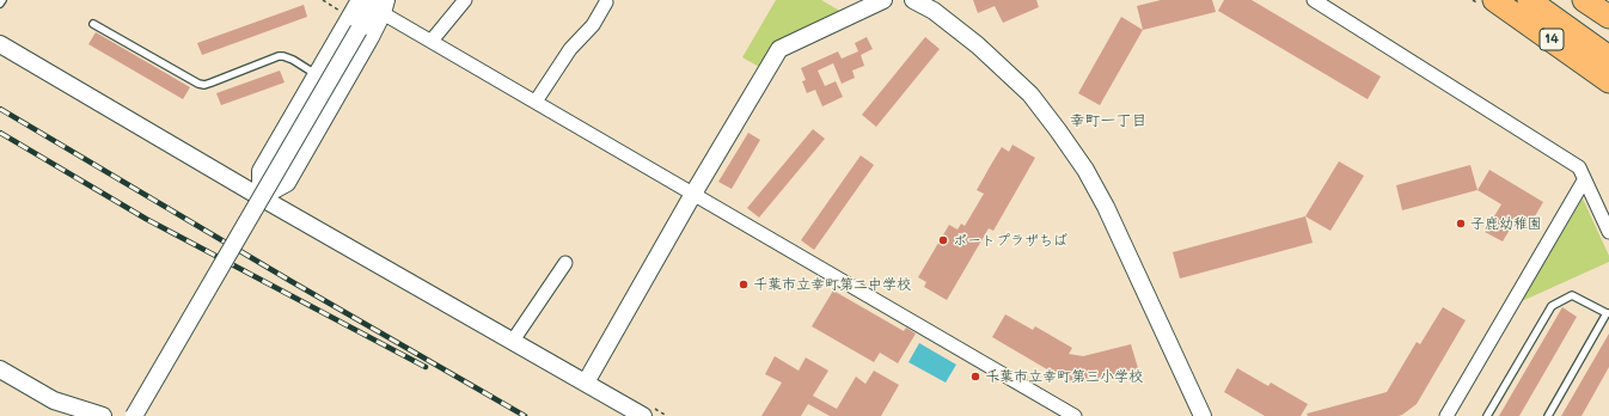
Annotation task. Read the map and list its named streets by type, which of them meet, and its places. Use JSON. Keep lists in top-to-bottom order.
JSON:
{
  "streets": {
    "highway": ["14"]
  },
  "districts": ["幸町一丁目"],
  "places": [
    "子鹿幼稚園",
    "ポートプラザちば",
    "千葉市立幸町第二中学校",
    "千葉市立幸町第三小学校"
  ]
}
